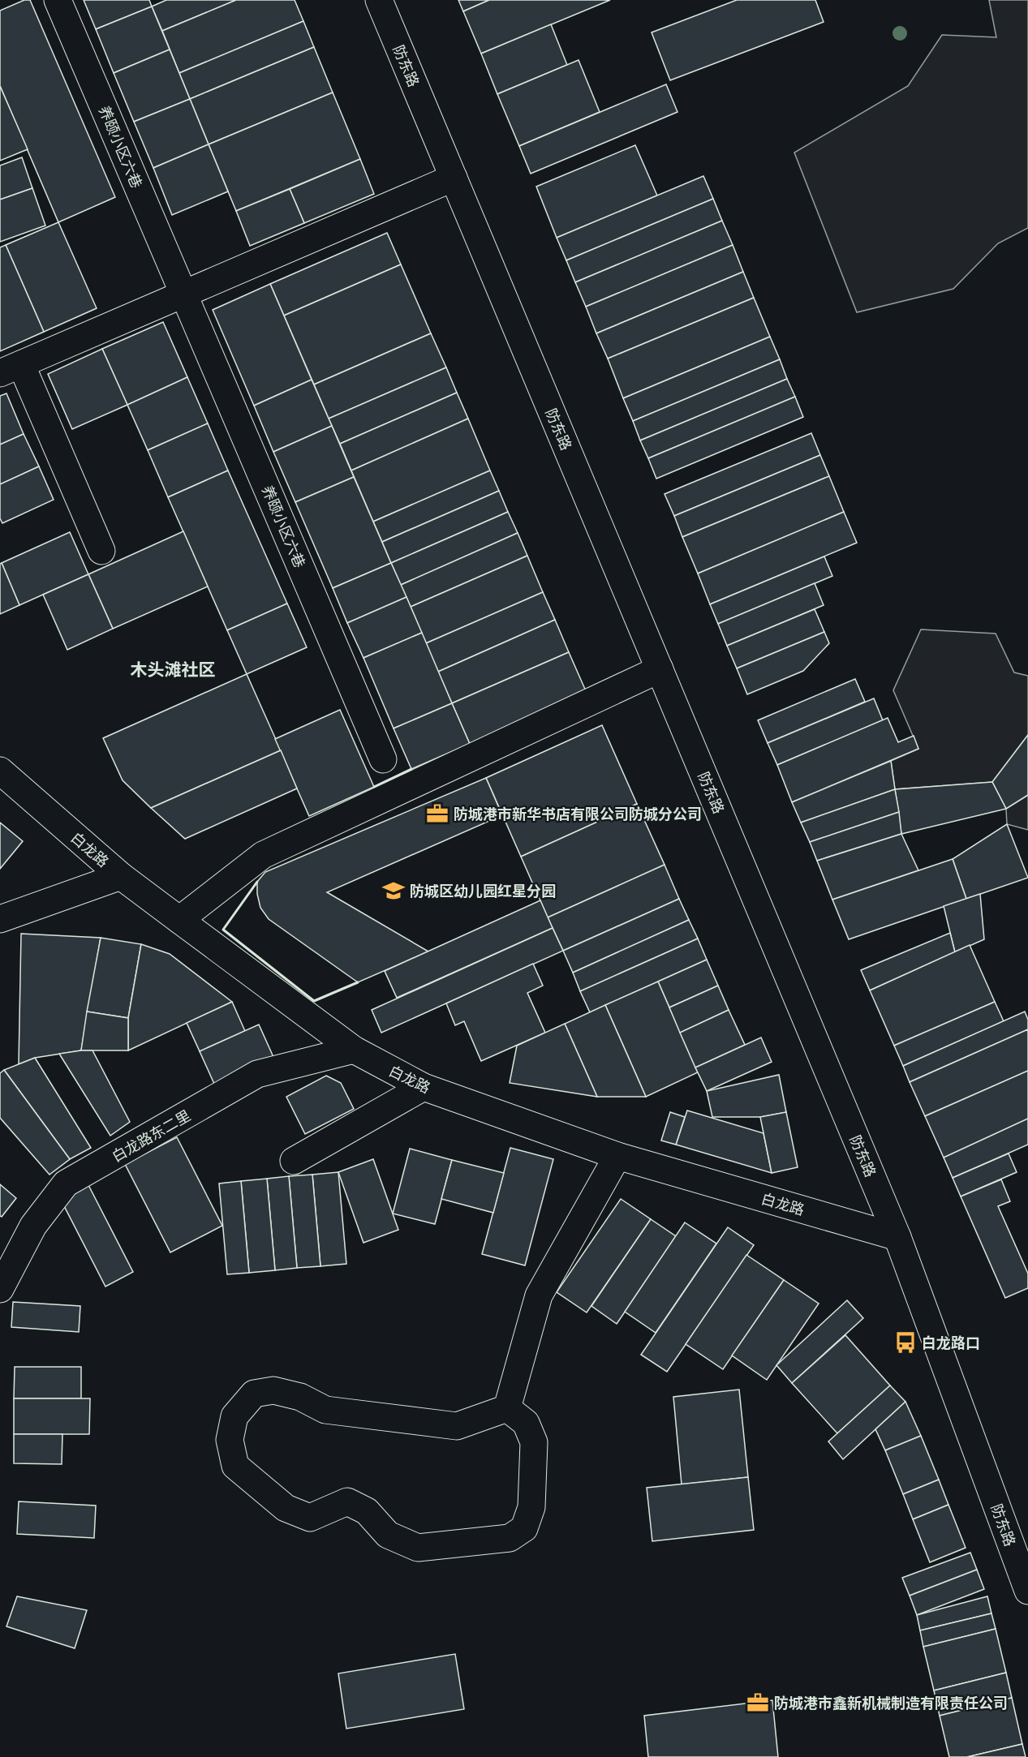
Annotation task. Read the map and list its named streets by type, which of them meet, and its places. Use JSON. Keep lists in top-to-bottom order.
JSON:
{
  "streets": {
    "street": [
      "防东路",
      "养颐小区六巷",
      "白龙路",
      "白龙路东二里"
    ]
  },
  "crossings": [
    ["防东路", "白龙路"],
    ["白龙路", "白龙路东二里"]
  ],
  "districts": ["木头滩社区"],
  "places": {
    "office": ["防城港市新华书店有限公司防城分公司", "防城港市鑫新机械制造有限责任公司"],
    "school or university": ["防城区幼儿园红星分园"],
    "bus stop": ["白龙路口"]
  }
}
